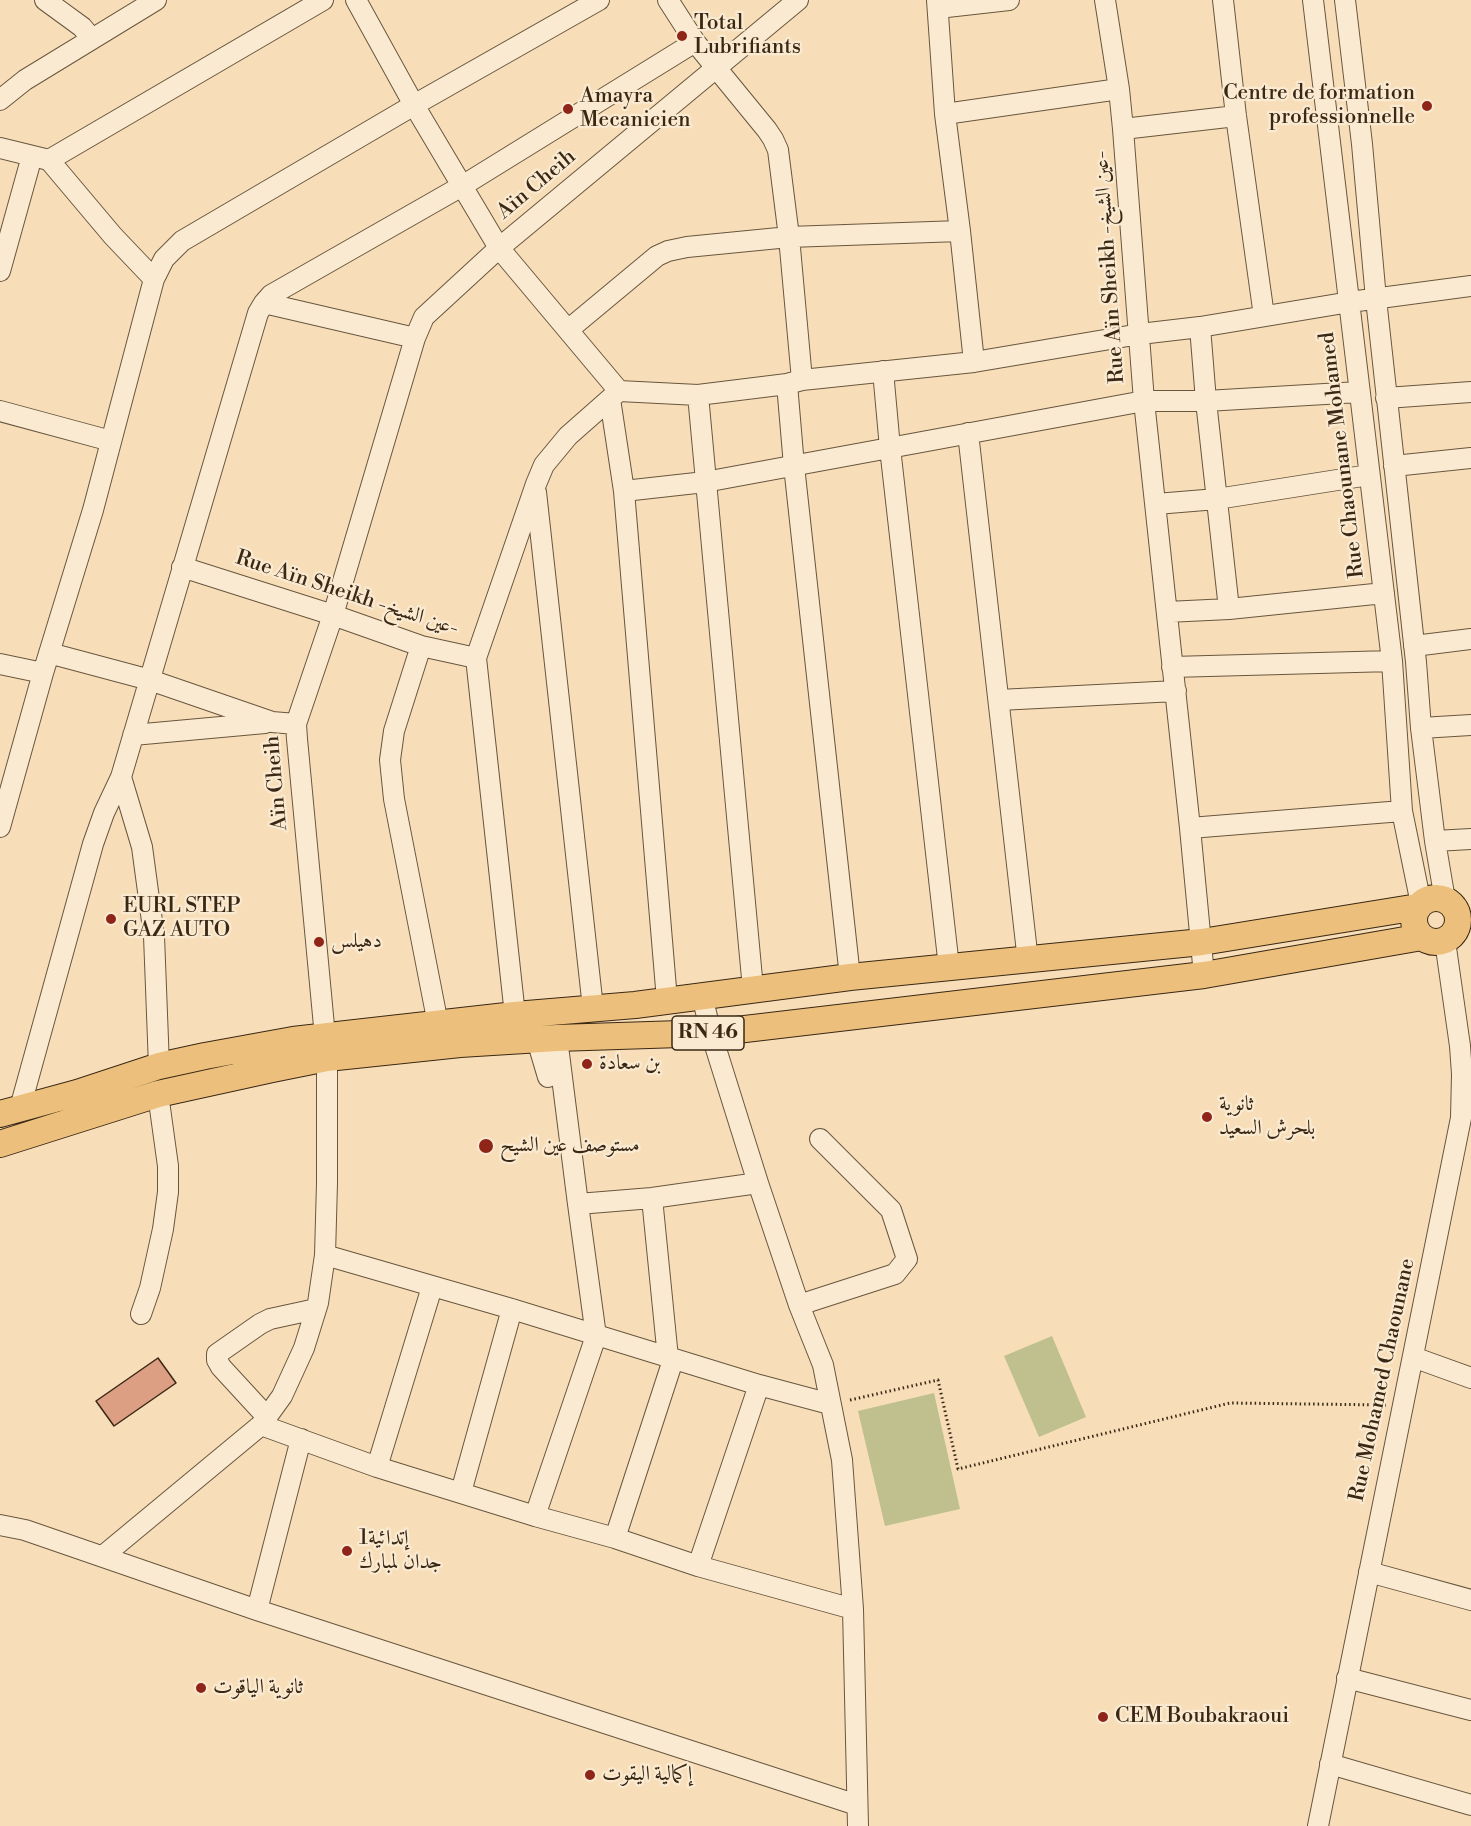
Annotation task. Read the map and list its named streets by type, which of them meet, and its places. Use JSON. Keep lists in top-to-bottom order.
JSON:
{
  "streets": {
    "main road": ["RN 46"],
    "street": [
      "Aïn Cheih",
      "Rue Aïn Sheikh -عين الشيخ-",
      "Rue Chaounane Mohamed",
      "Rue Mohamed Chaounane"
    ]
  },
  "crossings": [
    ["Aïn Cheih", "Rue Aïn Sheikh -عين الشيخ-"],
    ["Aïn Cheih", "RN 46"],
    ["Rue Aïn Sheikh -عين الشيخ-", "Rue Chaounane Mohamed"],
    ["Rue Aïn Sheikh -عين الشيخ-", "RN 46"],
    ["Rue Chaounane Mohamed", "RN 46"],
    ["RN 46", "Rue Mohamed Chaounane"]
  ],
  "places": [
    "Total Lubrifiants",
    "Centre de formation professionnelle",
    "Amayra Mecanicien",
    "EURL STEP GAZ AUTO",
    "دهيلس",
    "بن سعادة",
    "ثانوية بلحرش السعيد",
    "مستوصف عين الشيح",
    "1إتدائية جدان لمبارك",
    "ثانوية الياقوت",
    "CEM Boubakraoui",
    "إكمالية اليقوت"
  ]
}
